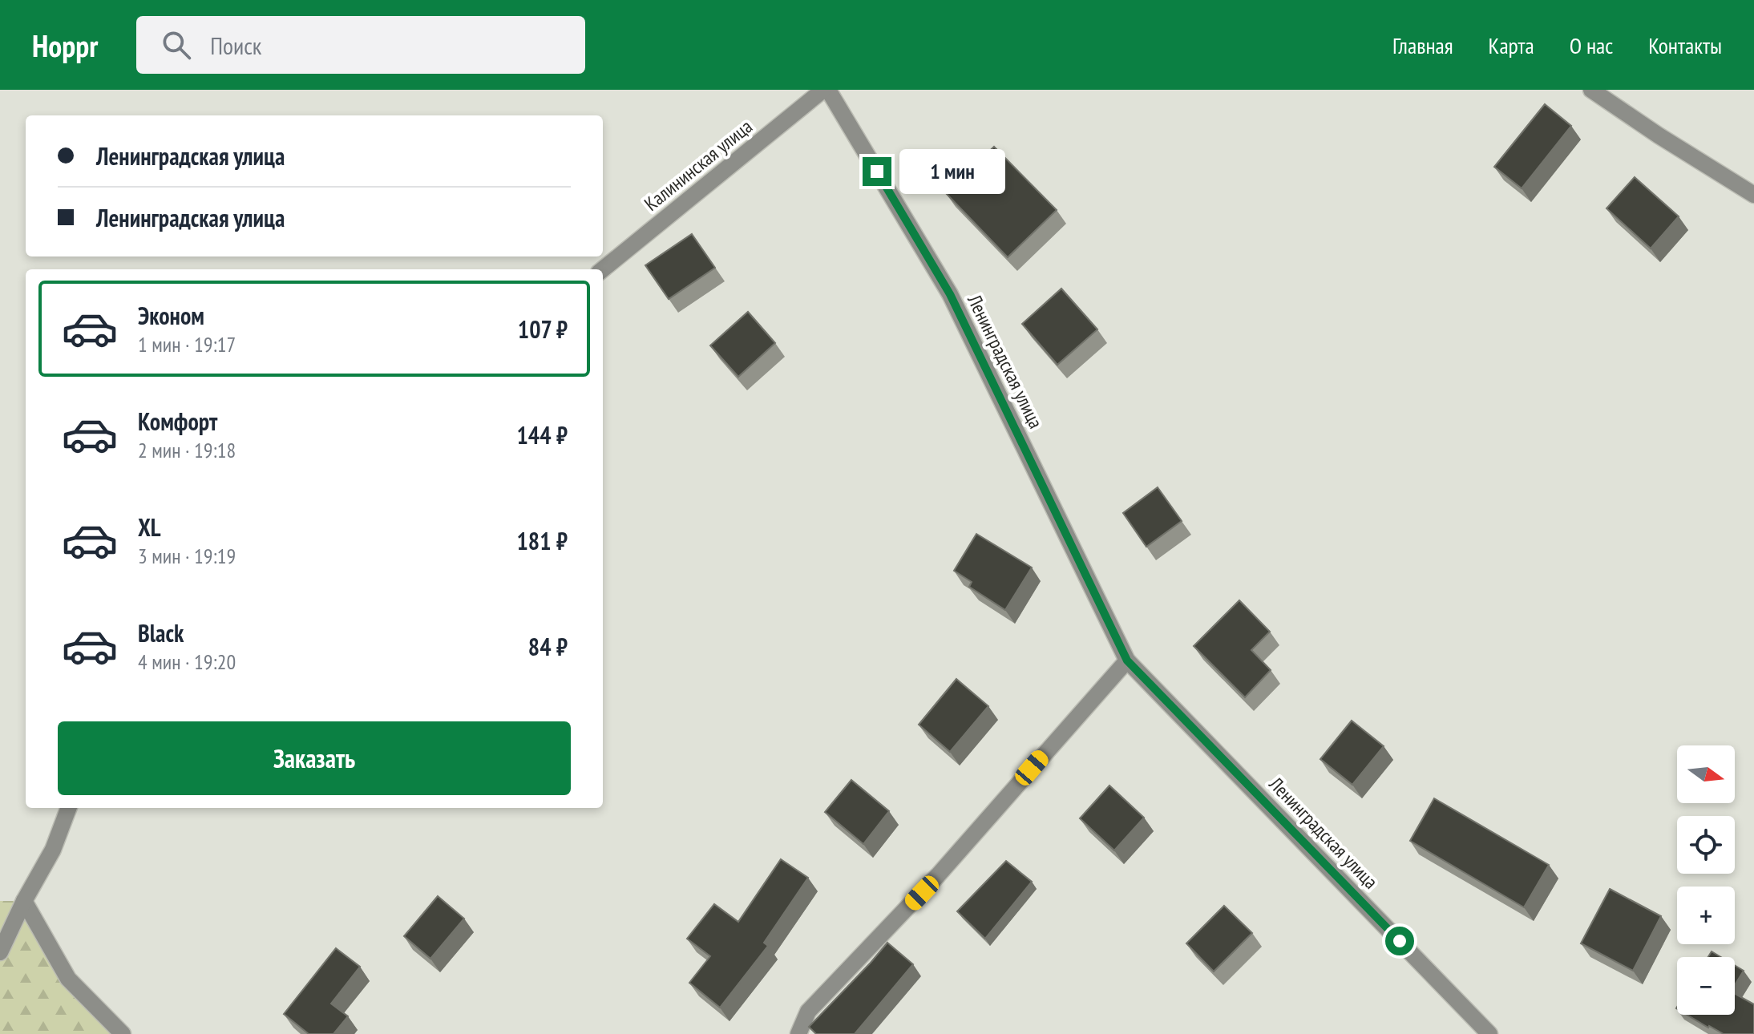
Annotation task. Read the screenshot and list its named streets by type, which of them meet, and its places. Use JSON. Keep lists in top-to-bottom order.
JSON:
{
  "streets": {
    "street": ["Калининская улица", "Ленинградская улица"]
  },
  "crossings": [
    ["Калининская улица", "Ленинградская улица"]
  ],
  "north": "right",
  "page": {
    "header": "Hoppr",
    "search": "Поиск",
    "nav": [
      "Главная",
      "Карта",
      "О нас",
      "Контакты"
    ],
    "banner": ["Ленинградская улица", "Ленинградская улица"],
    "bubble": "1 мин",
    "list": [
      {
        "name": "Эконом",
        "note": "1 мин · 19:17",
        "value": "107 ₽"
      },
      {
        "name": "Комфорт",
        "note": "2 мин · 19:18",
        "value": "144 ₽"
      },
      {
        "name": "XL",
        "note": "3 мин · 19:19",
        "value": "181 ₽"
      },
      {
        "name": "Black",
        "note": "4 мин · 19:20",
        "value": "84 ₽"
      }
    ],
    "buttons": "Заказать",
    "map_buttons": ["+", "−"]
  }
}
